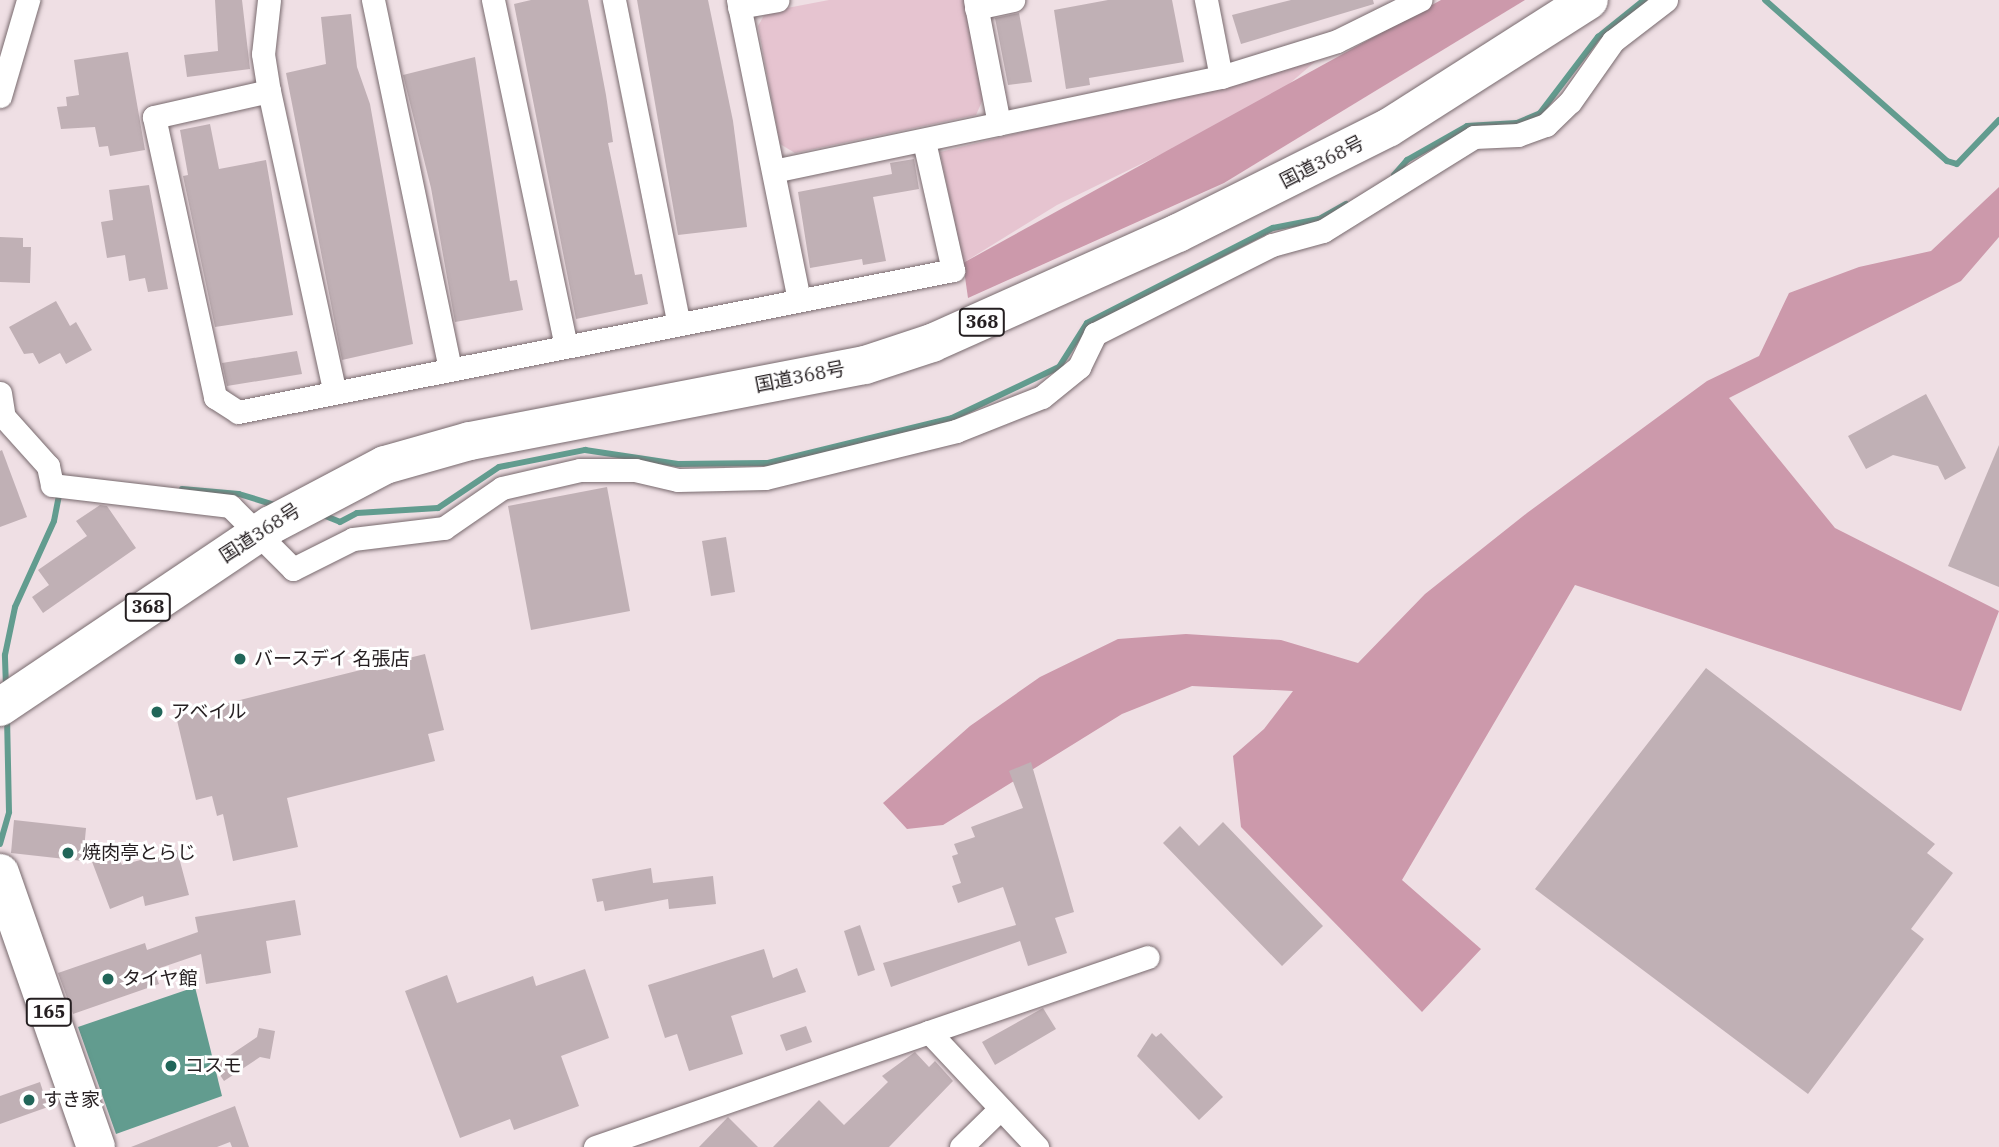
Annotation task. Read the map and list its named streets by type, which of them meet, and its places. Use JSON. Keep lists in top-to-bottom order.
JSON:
{
  "streets": {
    "highway": ["国道368号", "368", "165"]
  },
  "places": [
    "バースデイ 名張店",
    "アベイル",
    "焼肉亭とらじ",
    "タイヤ館",
    "コスモ",
    "すき家"
  ]
}
